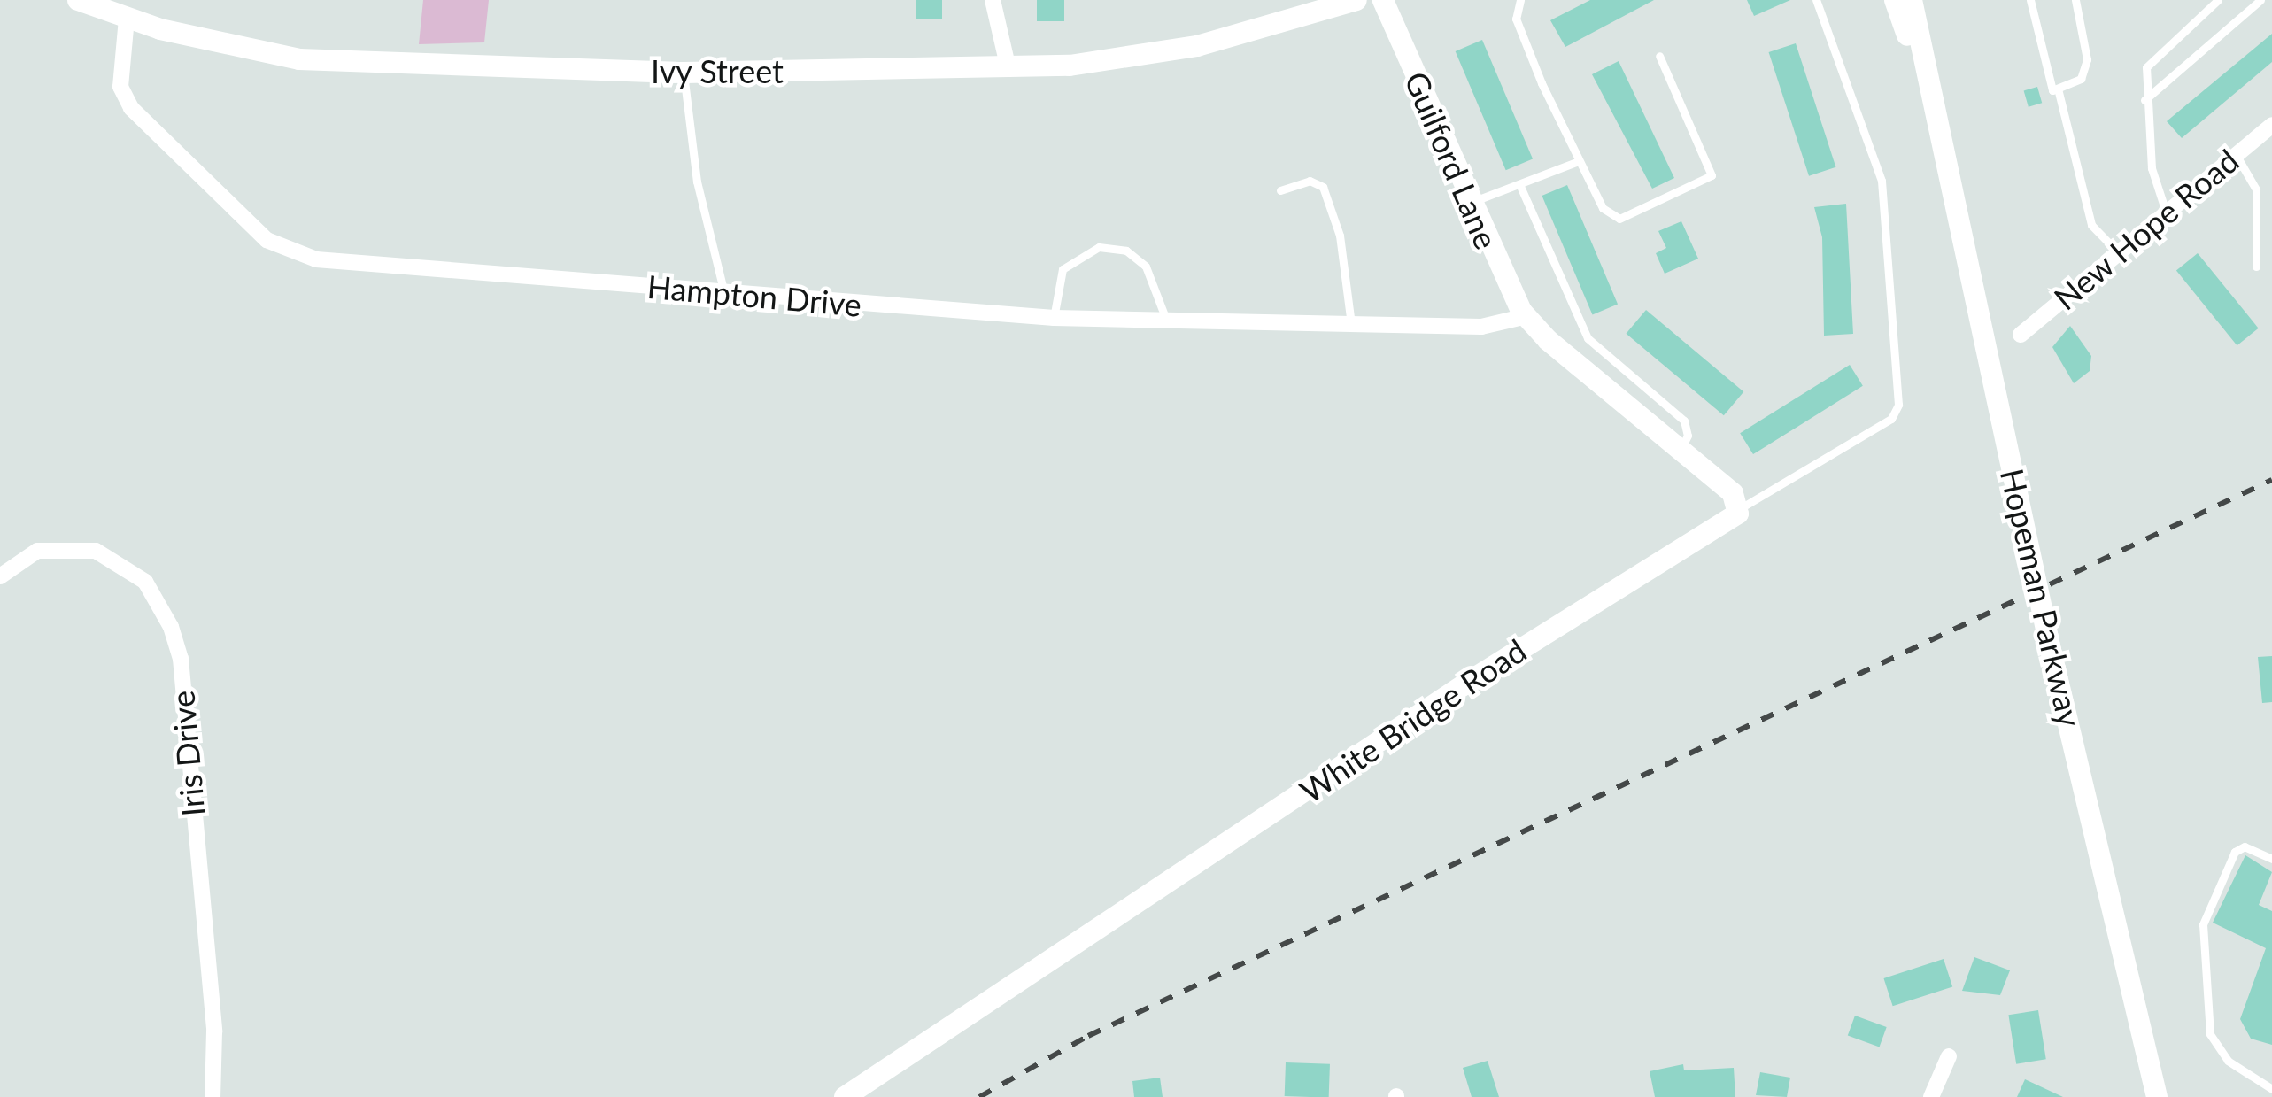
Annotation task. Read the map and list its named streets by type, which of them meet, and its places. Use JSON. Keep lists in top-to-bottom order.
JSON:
{
  "streets": {
    "main road": [
      "Ivy Street",
      "Guilford Lane",
      "Hopeman Parkway",
      "White Bridge Road"
    ],
    "street": ["New Hope Road", "Hampton Drive", "Iris Drive"]
  },
  "crossings": [
    ["Ivy Street", "Hampton Drive"],
    ["Guilford Lane", "Hampton Drive"]
  ]
}
